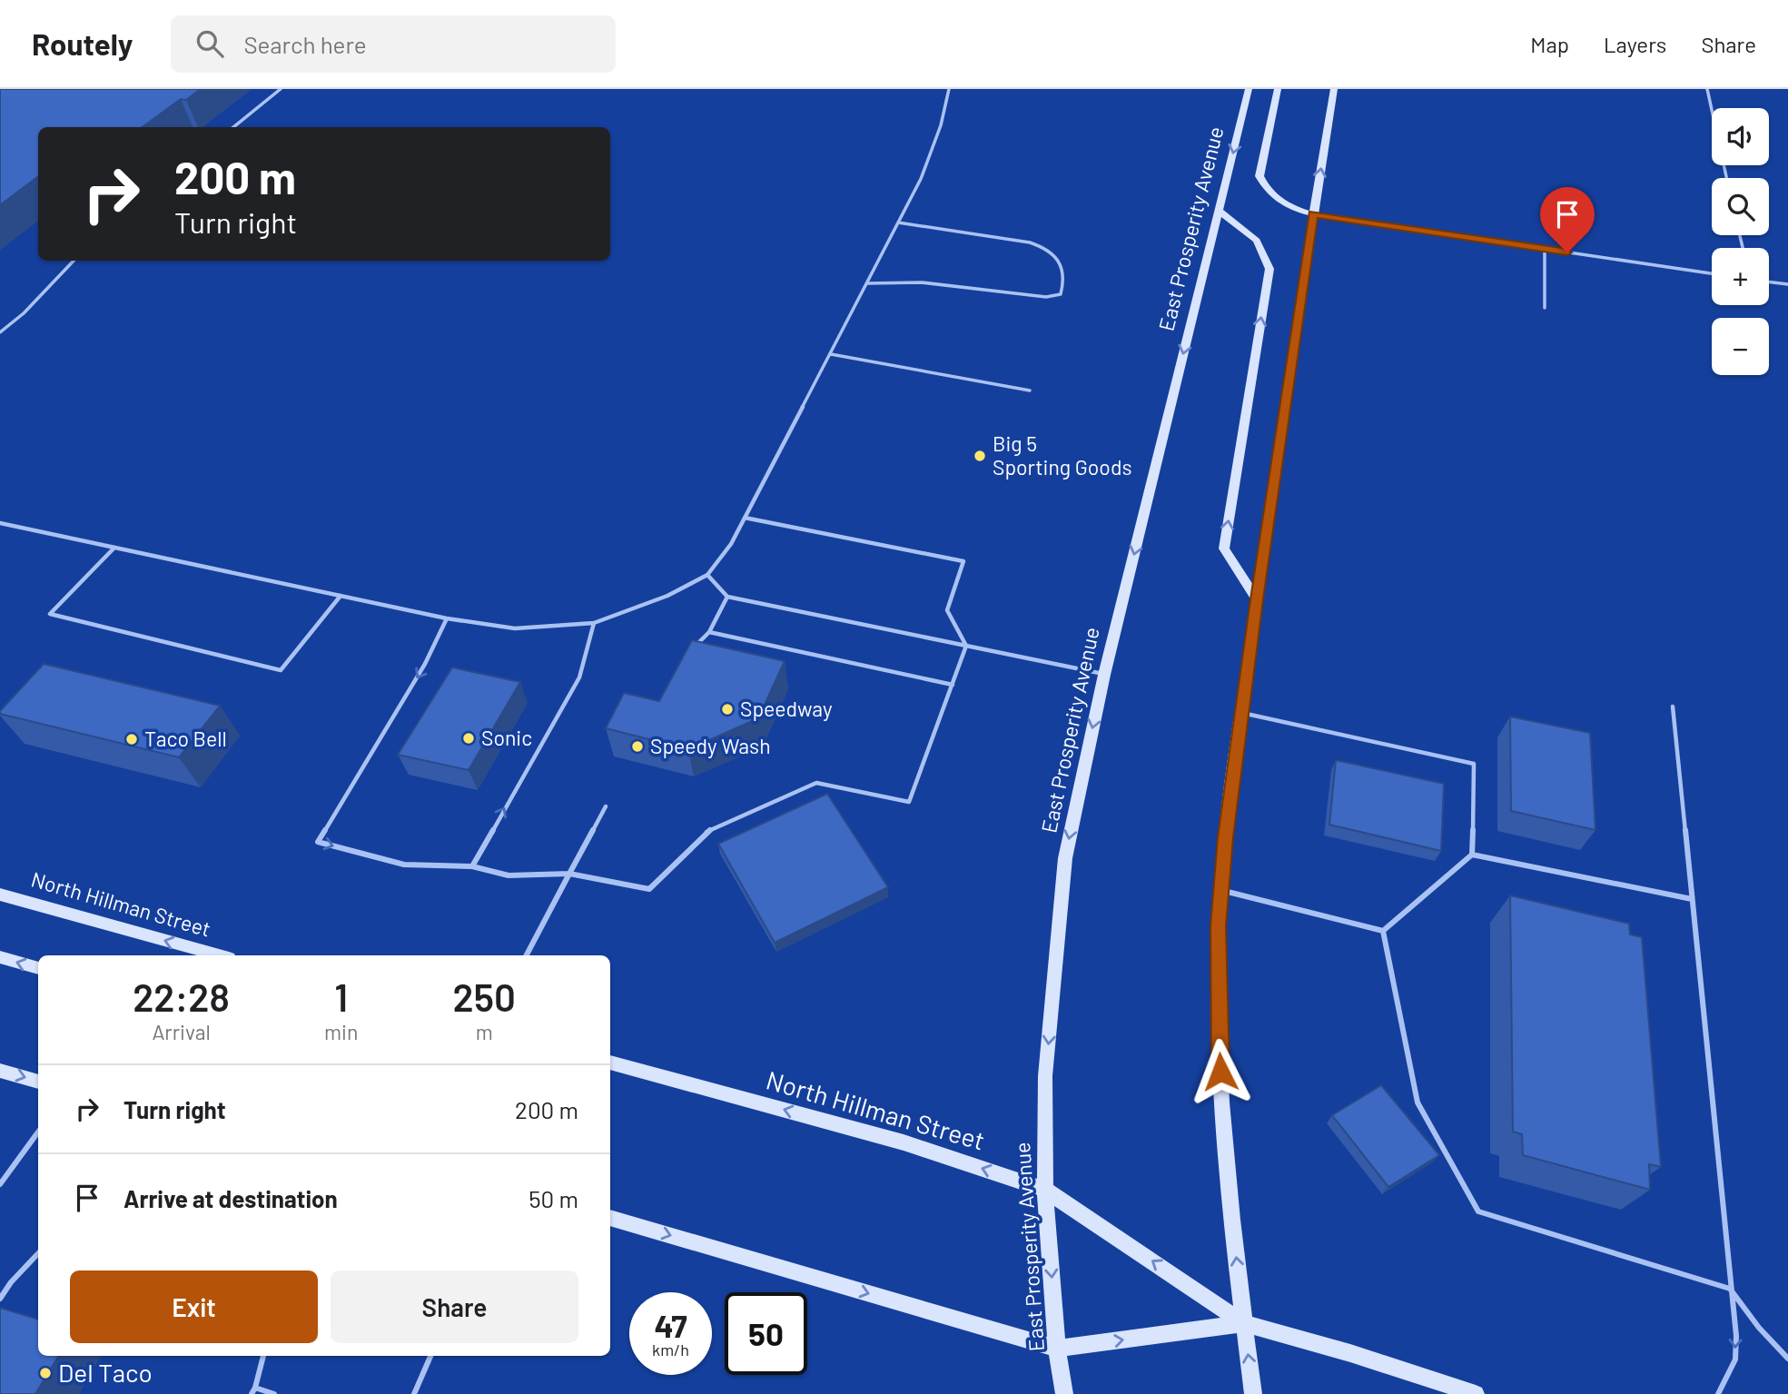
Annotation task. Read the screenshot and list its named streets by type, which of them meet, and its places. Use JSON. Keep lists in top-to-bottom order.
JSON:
{
  "streets": {
    "main road": ["East Prosperity Avenue", "North Hillman Street"]
  },
  "crossings": [
    ["East Prosperity Avenue", "North Hillman Street"]
  ],
  "one_way": ["East Prosperity Avenue"],
  "places": [
    "Big 5 Sporting Goods",
    "Speedway",
    "Sonic",
    "Taco Bell",
    "Speedy Wash",
    "Del Taco"
  ],
  "page": {
    "header": "Routely",
    "search": "Search here",
    "nav": ["Map", "Layers", "Share"],
    "map_buttons": ["+", "−"],
    "turn": ["200 m", "Turn right"],
    "eta": [
      "22:28",
      "Arrival",
      "1",
      "min",
      "250",
      "m"
    ],
    "list": [
      {
        "name": "Turn right",
        "value": "200 m"
      },
      {
        "name": "Arrive at destination",
        "value": "50 m"
      }
    ],
    "buttons": ["Exit", "Share"],
    "speed": "47 km/h",
    "limit": "50"
  }
}
